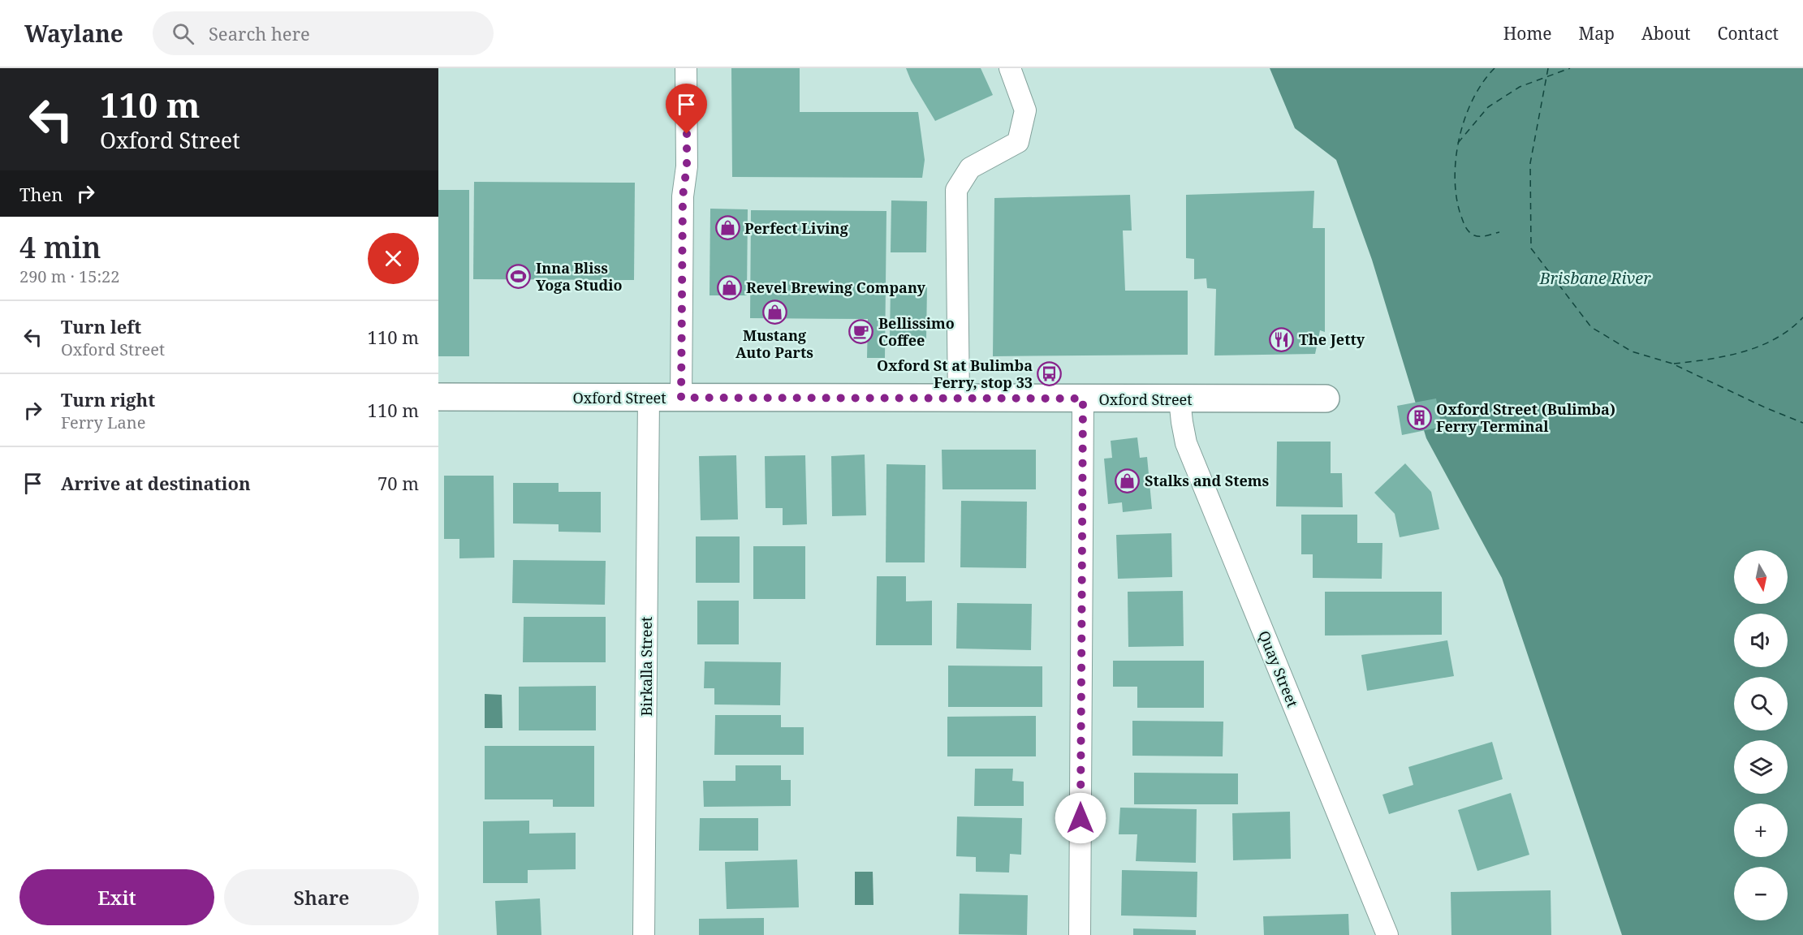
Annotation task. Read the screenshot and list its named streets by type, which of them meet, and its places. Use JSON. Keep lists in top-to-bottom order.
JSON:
{
  "streets": {
    "street": ["Oxford Street", "Birkalla Street", "Quay Street"]
  },
  "crossings": [
    ["Oxford Street", "Birkalla Street"],
    ["Oxford Street", "Quay Street"]
  ],
  "water": ["Brisbane River"],
  "places": {
    "shop": [
      "Perfect Living",
      "Revel Brewing Company",
      "Mustang Auto Parts",
      "Stalks and Stems"
    ],
    "sports": ["Inna Bliss Yoga Studio"],
    "cafe": ["Bellissimo Coffee"],
    "restaurant": ["The Jetty"],
    "bus stop": ["Oxford St at Bulimba Ferry, stop 33"],
    "building": ["Oxford Street (Bulimba) Ferry Terminal"]
  },
  "north": "bottom",
  "page": {
    "header": "Waylane",
    "search": "Search here",
    "nav": [
      "Home",
      "Map",
      "About",
      "Contact"
    ],
    "turn": ["110 m", "Oxford Street"],
    "then": "Then",
    "heading": ["4 min", "290 m · 15:22"],
    "list": [
      {
        "name": "Turn left",
        "note": "Oxford Street",
        "value": "110 m"
      },
      {
        "name": "Turn right",
        "note": "Ferry Lane",
        "value": "110 m"
      },
      {
        "name": "Arrive at destination",
        "value": "70 m"
      }
    ],
    "map_buttons": ["+", "−"],
    "buttons": ["Exit", "Share"]
  }
}
